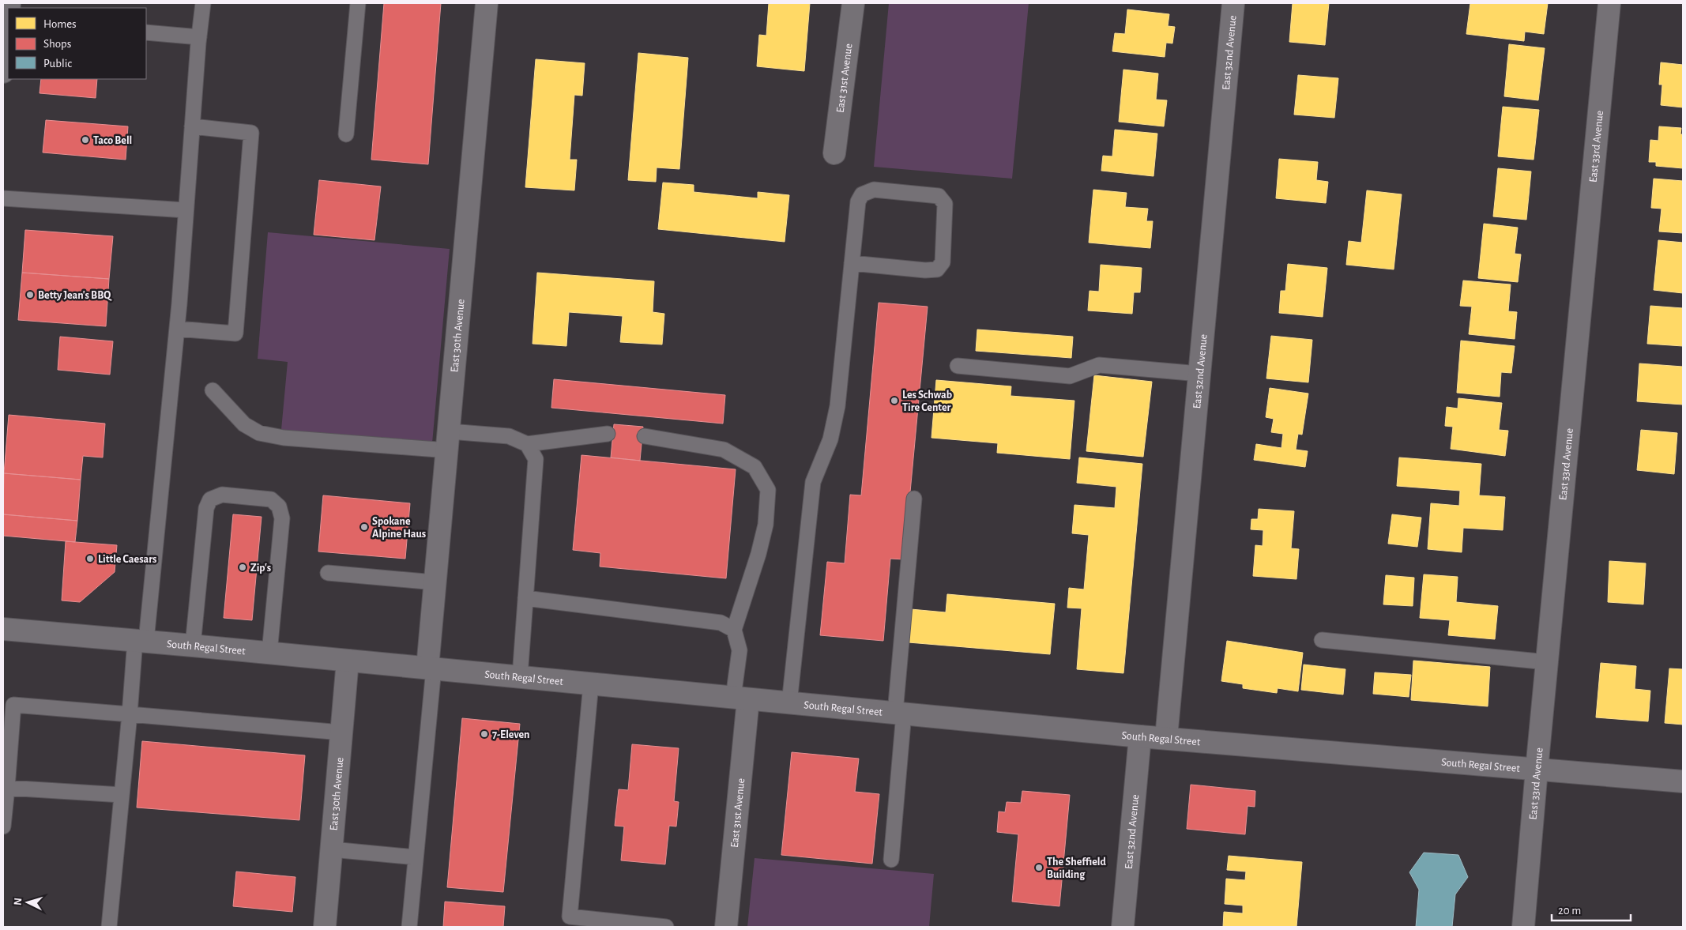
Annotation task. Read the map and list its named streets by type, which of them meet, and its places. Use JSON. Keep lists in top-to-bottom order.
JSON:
{
  "streets": {
    "street": [
      "East 32nd Avenue",
      "East 31st Avenue",
      "East 33rd Avenue",
      "East 30th Avenue",
      "South Regal Street"
    ]
  },
  "crossings": [
    ["East 32nd Avenue", "South Regal Street"],
    ["East 31st Avenue", "South Regal Street"],
    ["East 33rd Avenue", "South Regal Street"],
    ["East 30th Avenue", "South Regal Street"]
  ],
  "places": [
    "Taco Bell",
    "Betty Jean's BBQ",
    "Les Schwab Tire Center",
    "Spokane Alpine Haus",
    "Little Caesars",
    "Zip's",
    "7-Eleven",
    "The Sheffield Building"
  ],
  "legend": ["Homes", "Shops", "Public"],
  "scale_bar": "20 m",
  "north": "left"
}
